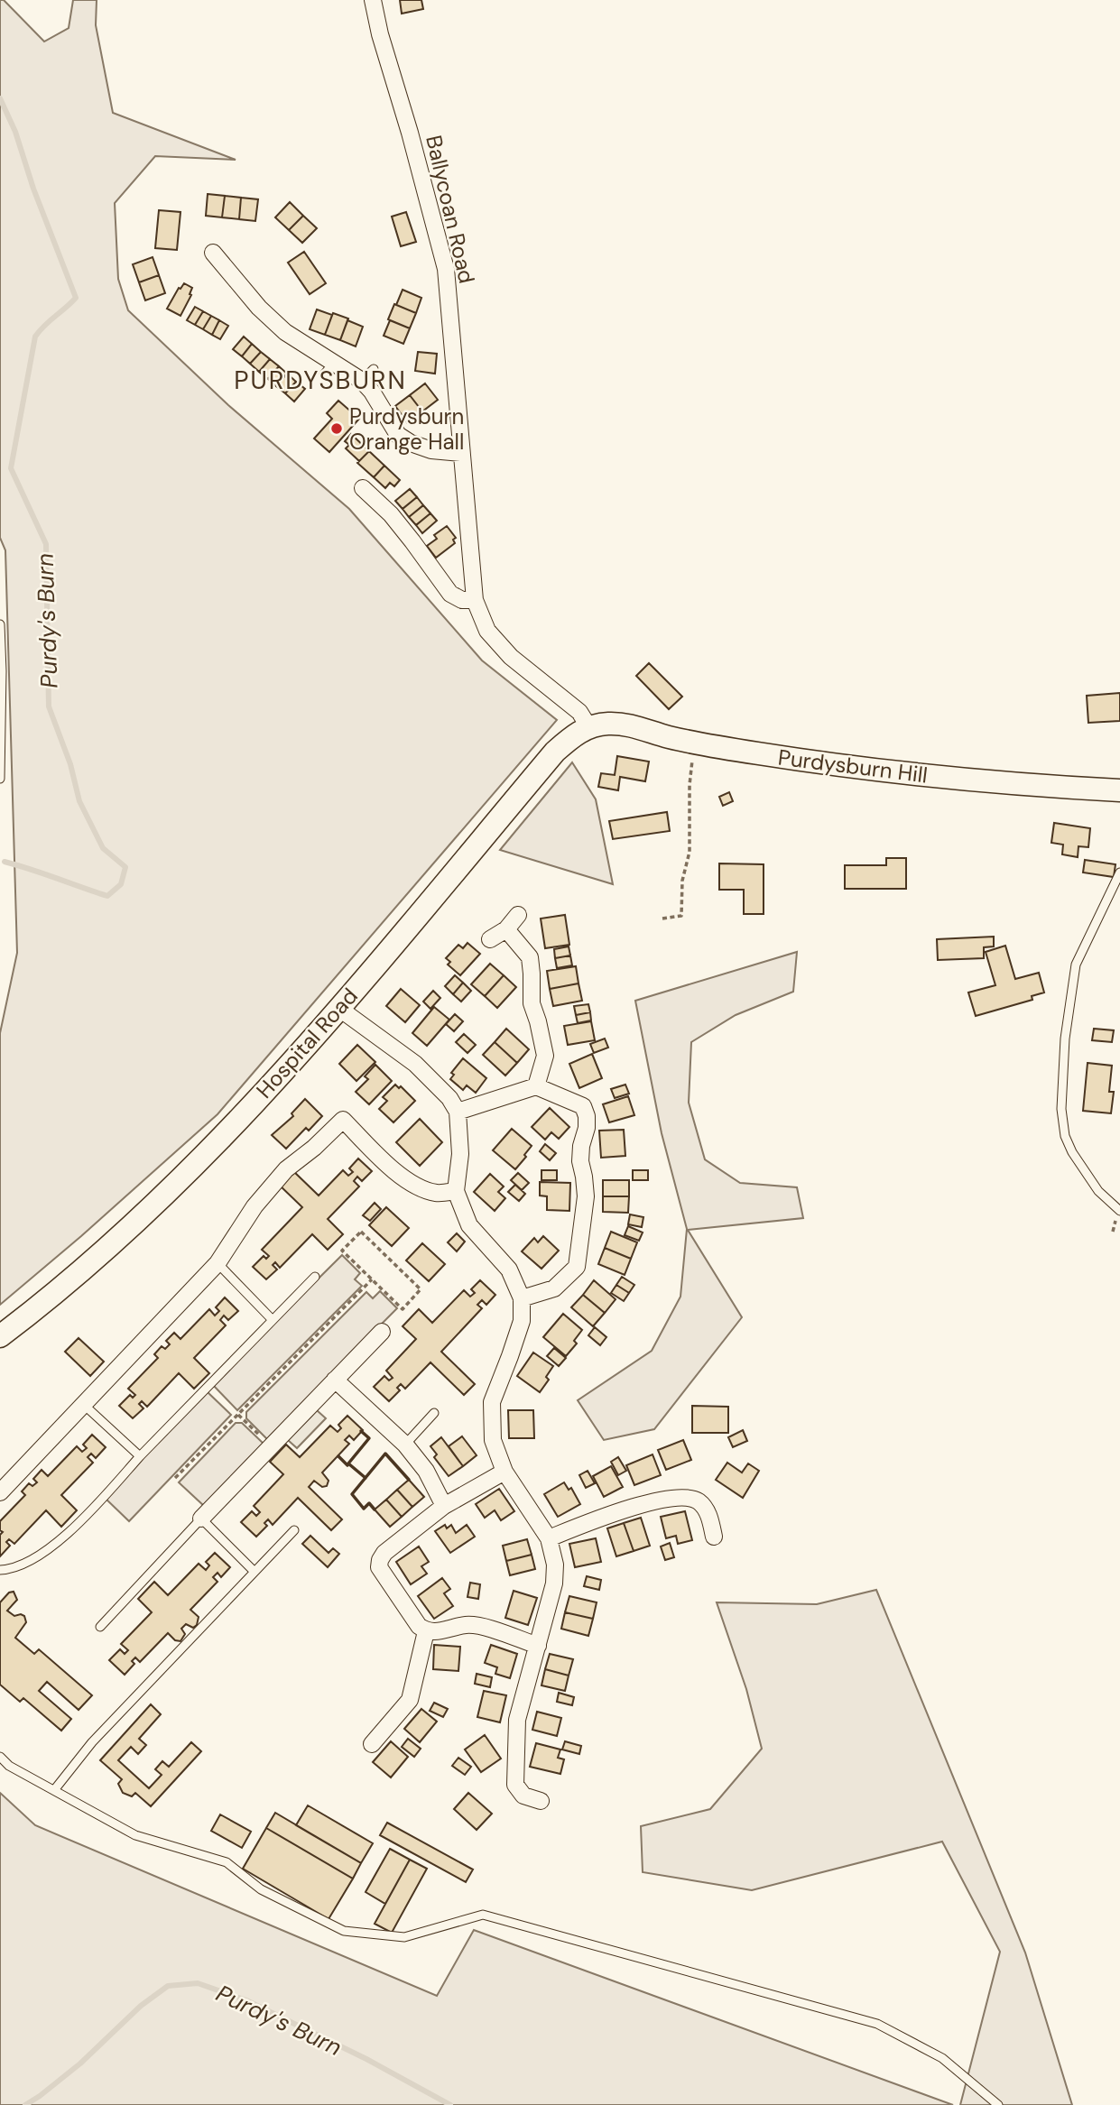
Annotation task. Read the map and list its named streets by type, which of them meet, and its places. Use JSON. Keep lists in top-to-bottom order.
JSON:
{
  "streets": {
    "main road": ["Purdysburn Hill", "Hospital Road"],
    "street": ["Ballycoan Road"]
  },
  "crossings": [
    ["Ballycoan Road", "Purdysburn Hill"],
    ["Ballycoan Road", "Hospital Road"],
    ["Purdysburn Hill", "Hospital Road"]
  ],
  "districts": ["PURDYSBURN"],
  "water": ["Purdy's Burn"],
  "places": ["Purdysburn Orange Hall"]
}
